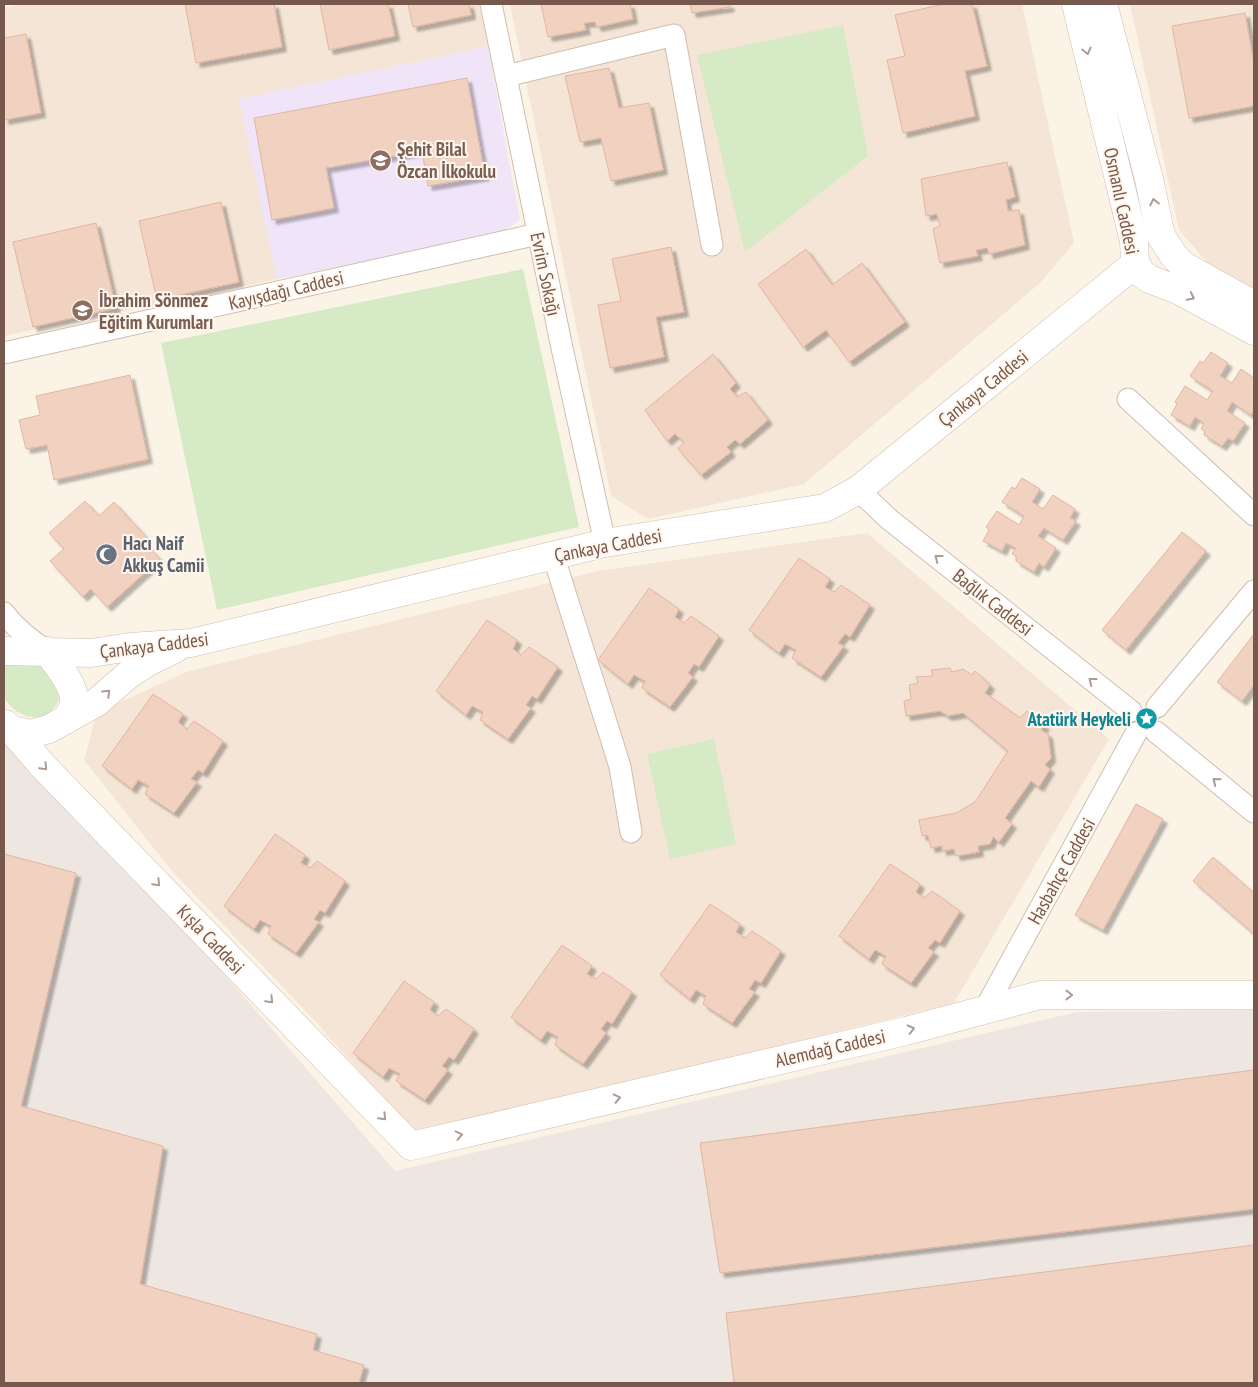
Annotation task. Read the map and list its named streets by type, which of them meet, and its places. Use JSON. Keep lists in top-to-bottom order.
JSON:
{
  "streets": {
    "main road": [
      "Osmanlı Caddesi",
      "Çankaya Caddesi",
      "Kışla Caddesi",
      "Alemdağ Caddesi"
    ],
    "street": [
      "Evrim Sokağı",
      "Kayışdağı Caddesi",
      "Bağlık Caddesi",
      "Hasbahçe Caddesi"
    ]
  },
  "crossings": [
    ["Osmanlı Caddesi", "Çankaya Caddesi"],
    ["Evrim Sokağı", "Kayışdağı Caddesi"],
    ["Evrim Sokağı", "Çankaya Caddesi"],
    ["Çankaya Caddesi", "Bağlık Caddesi"],
    ["Bağlık Caddesi", "Hasbahçe Caddesi"],
    ["Hasbahçe Caddesi", "Alemdağ Caddesi"],
    ["Kışla Caddesi", "Alemdağ Caddesi"]
  ],
  "one_way": ["Bağlık Caddesi", "Kışla Caddesi", "Alemdağ Caddesi"],
  "places": {
    "school or university": ["Şehit Bilal Özcan İlkokulu", "İbrahim Sönmez Eğitim Kurumları"],
    "mosque": ["Hacı Naif Akkuş Camii"],
    "place": ["Atatürk Heykeli"]
  }
}
